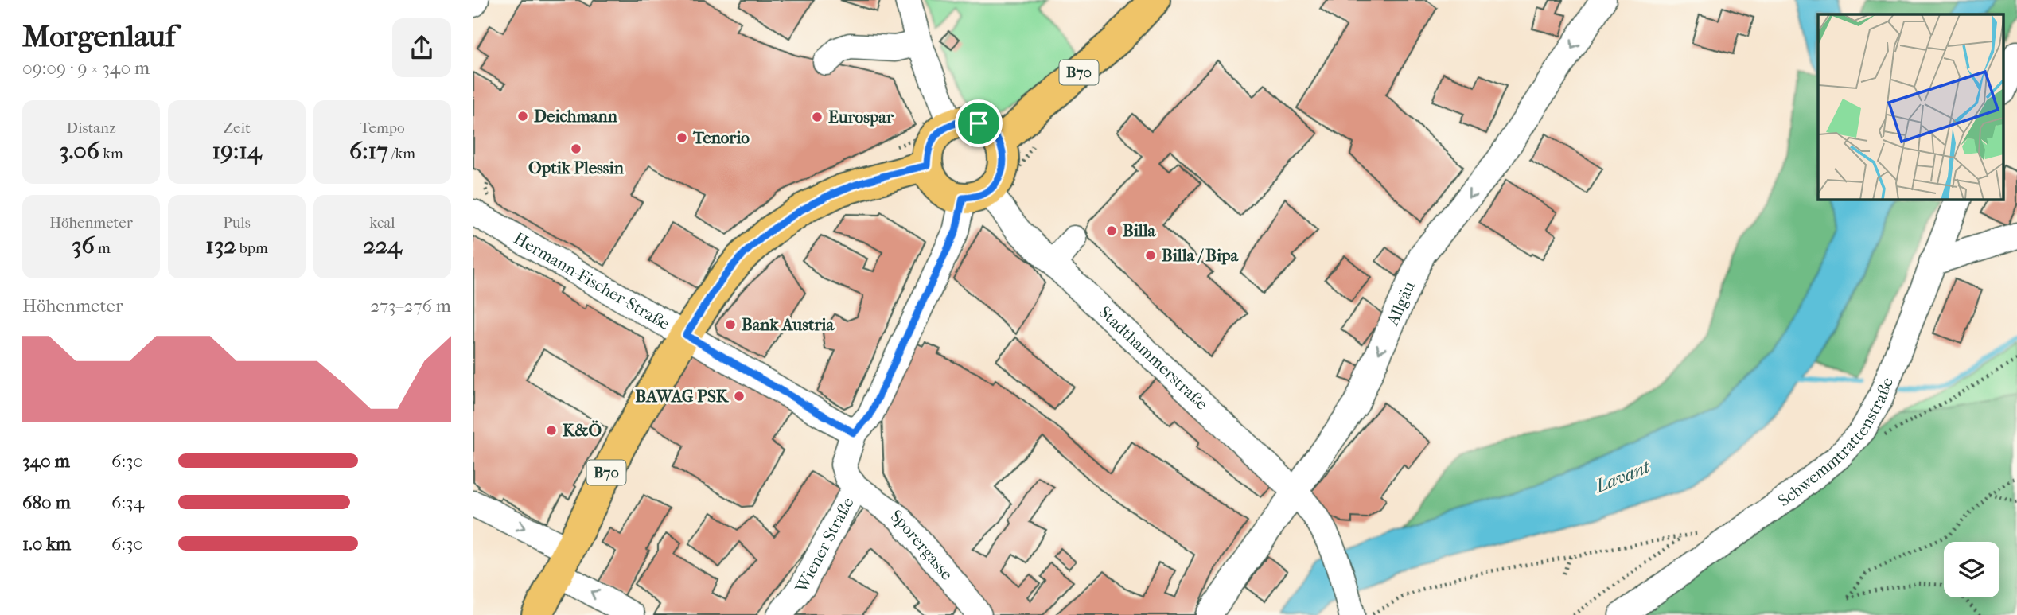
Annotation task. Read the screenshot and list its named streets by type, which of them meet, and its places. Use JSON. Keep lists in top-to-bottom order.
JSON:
{
  "streets": {
    "main road": ["B70"],
    "street": [
      "Hermann-Fischer-Straße",
      "Allgäu",
      "Stadthammerstraße",
      "Schwemmtrattenstraße",
      "Wiener Straße",
      "Sporergasse"
    ]
  },
  "crossings": [
    ["B70", "Hermann-Fischer-Straße"],
    ["B70", "Stadthammerstraße"],
    ["B70", "Wiener Straße"],
    ["Hermann-Fischer-Straße", "Wiener Straße"],
    ["Allgäu", "Stadthammerstraße"],
    ["Stadthammerstraße", "Wiener Straße"],
    ["Wiener Straße", "Sporergasse"]
  ],
  "one_way": ["Allgäu"],
  "water": ["Lavant"],
  "places": [
    "Deichmann",
    "Eurospar",
    "Tenorio",
    "Optik Plessin",
    "Billa",
    "Billa / Bipa",
    "Bank Austria",
    "BAWAG PSK",
    "K&Ö"
  ],
  "page": {
    "heading": ["Morgenlauf", "09:09 · 9 × 340 m"],
    "stats": [
      ["Distanz", "3.06 km"],
      ["Zeit", "19:14"],
      ["Tempo", "6:17 /km"],
      ["Höhenmeter", "36 m"],
      ["Puls", "132 bpm"],
      ["kcal", "224"]
    ],
    "chart": ["Höhenmeter", "273–276 m"],
    "list": [
      {
        "name": "340 m",
        "note": "6:30"
      },
      {
        "name": "680 m",
        "note": "6:34"
      },
      {
        "name": "1.0 km",
        "note": "6:30"
      }
    ]
  }
}
